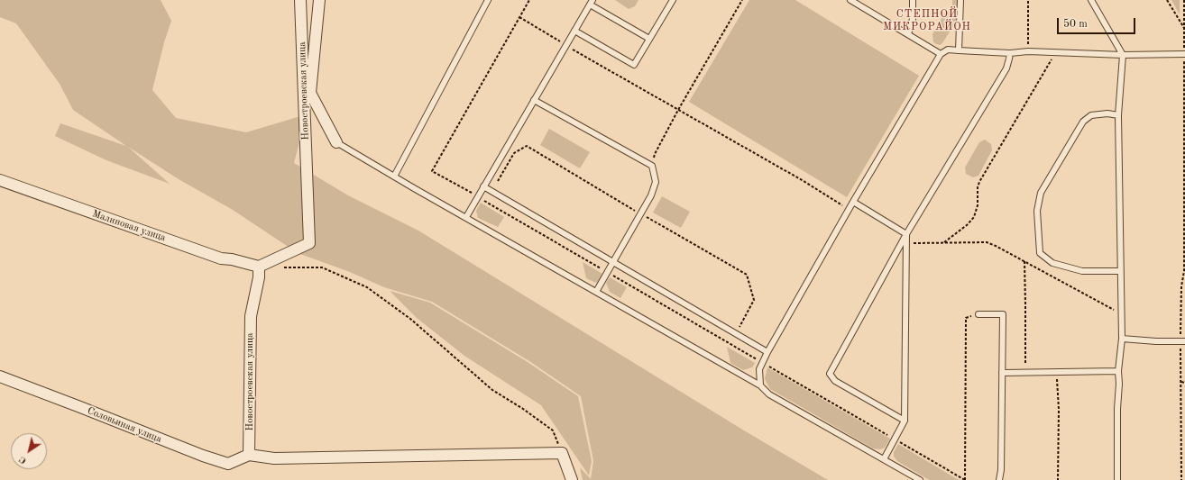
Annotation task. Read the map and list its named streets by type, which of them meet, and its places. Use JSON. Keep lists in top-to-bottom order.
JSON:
{
  "streets": {
    "street": ["Новостроевская улица", "Малиновая улица", "Соловьиная улица"]
  },
  "crossings": [
    ["Новостроевская улица", "Малиновая улица"],
    ["Новостроевская улица", "Соловьиная улица"]
  ],
  "districts": ["СТЕПНОЙ МИКРОРАЙОН"],
  "scale_bar": "50 m",
  "north": "bottom left"
}
